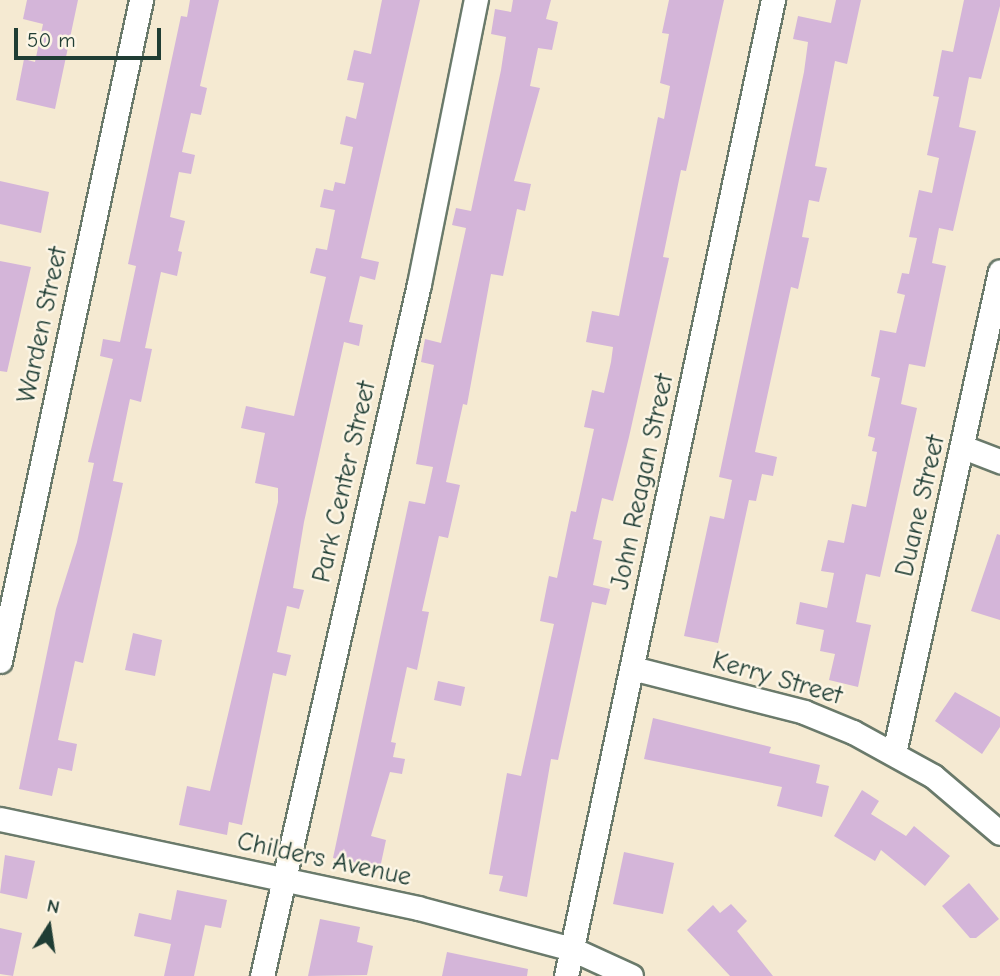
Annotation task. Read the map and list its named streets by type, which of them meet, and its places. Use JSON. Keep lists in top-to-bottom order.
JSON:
{
  "streets": {
    "street": [
      "Warden Street",
      "Park Center Street",
      "John Reagan Street",
      "Duane Street",
      "Kerry Street",
      "Childers Avenue"
    ]
  },
  "crossings": [
    ["Park Center Street", "Childers Avenue"],
    ["John Reagan Street", "Kerry Street"],
    ["John Reagan Street", "Childers Avenue"],
    ["Duane Street", "Kerry Street"]
  ],
  "scale_bar": "50 m",
  "north": "top"
}
